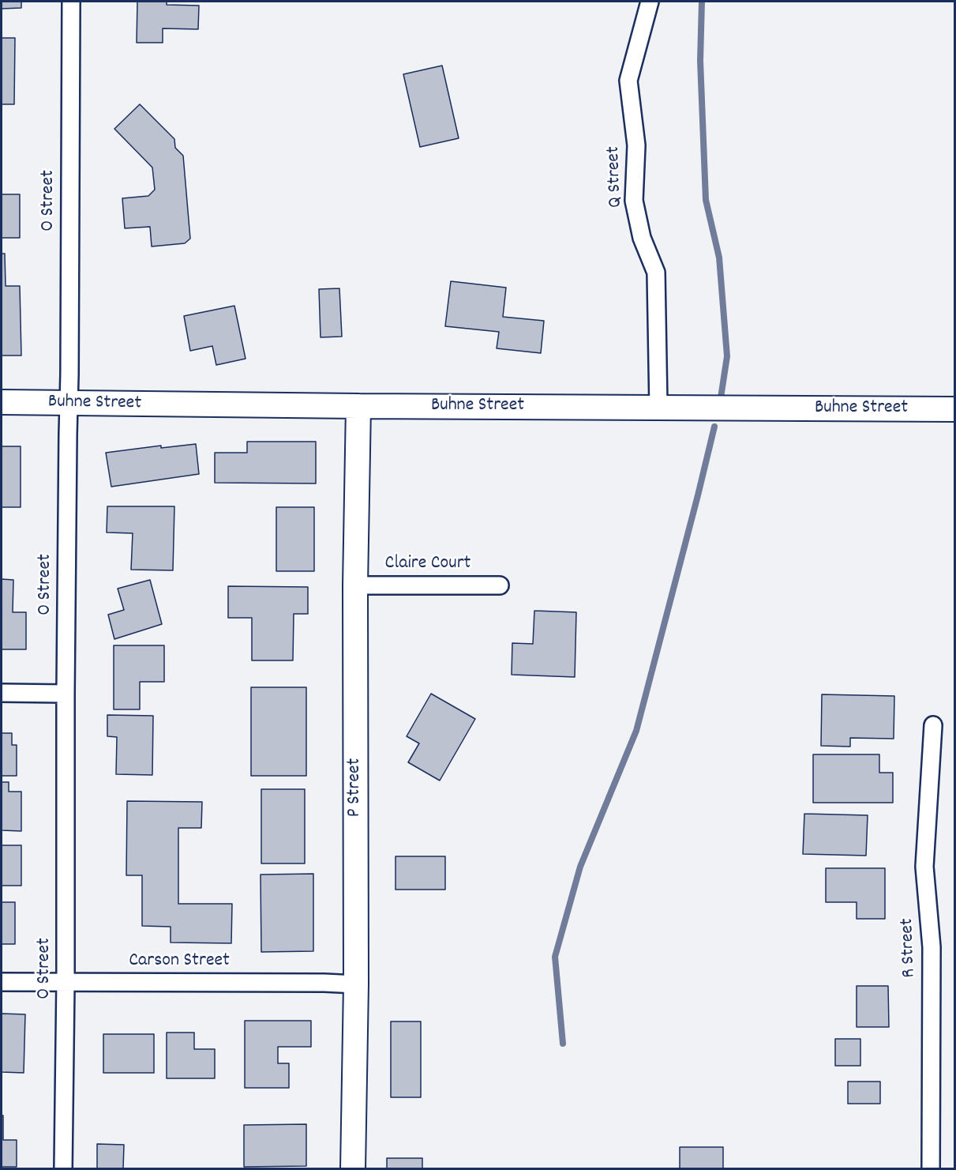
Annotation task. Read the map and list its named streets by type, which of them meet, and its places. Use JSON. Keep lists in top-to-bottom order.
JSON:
{
  "streets": {
    "street": [
      "Q Street",
      "O Street",
      "Buhne Street",
      "Claire Court",
      "P Street",
      "R Street",
      "Carson Street"
    ]
  },
  "crossings": [
    ["Q Street", "Buhne Street"],
    ["O Street", "Buhne Street"],
    ["O Street", "Carson Street"],
    ["Buhne Street", "P Street"],
    ["Claire Court", "P Street"],
    ["P Street", "Carson Street"]
  ]
}
